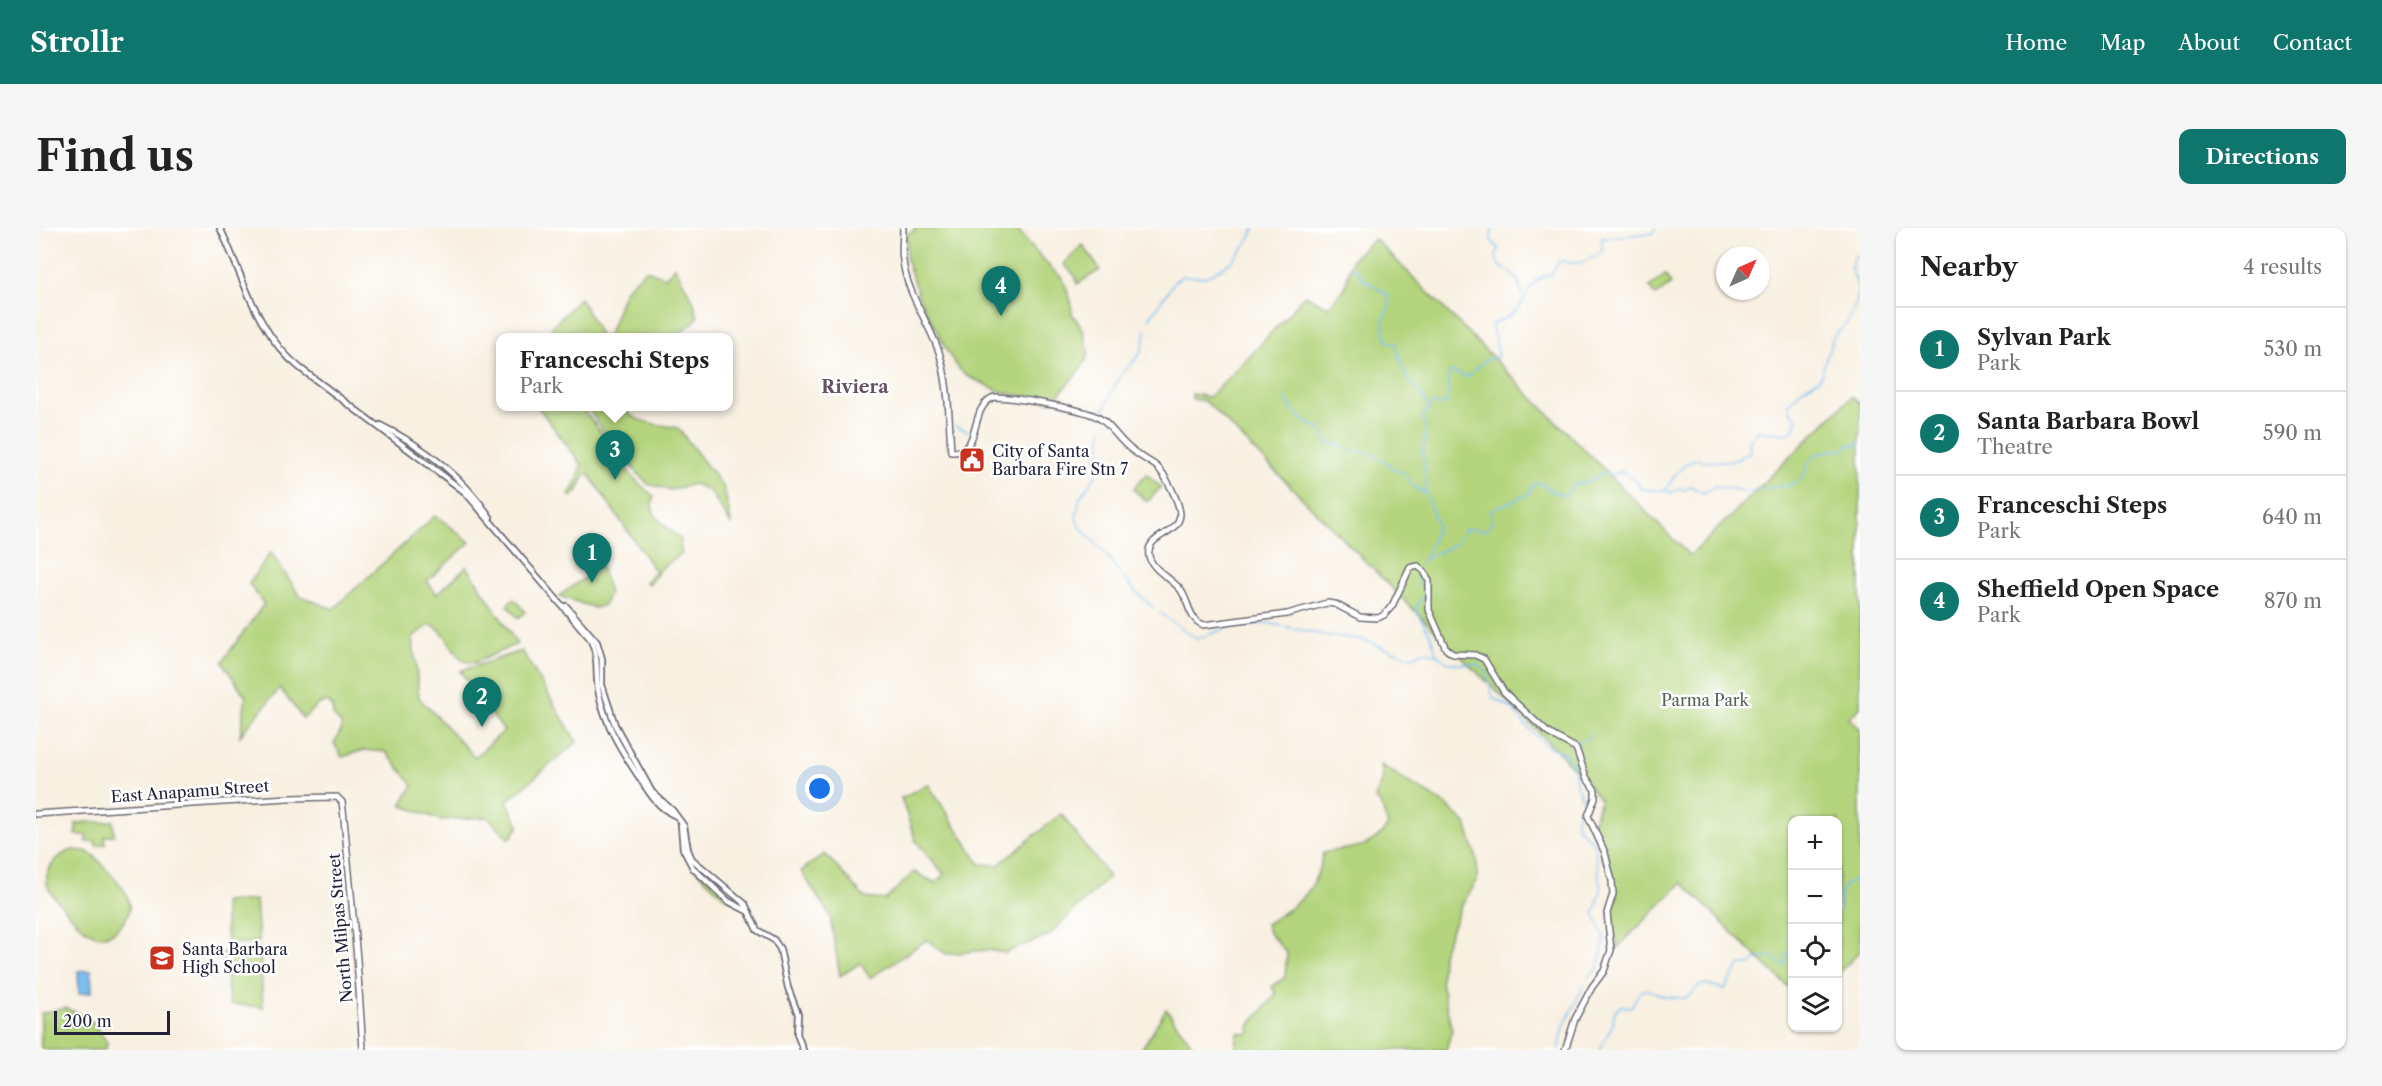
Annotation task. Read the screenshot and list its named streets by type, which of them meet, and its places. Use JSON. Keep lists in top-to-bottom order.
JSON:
{
  "streets": {
    "main road": ["East Anapamu Street", "North Milpas Street"]
  },
  "crossings": [
    ["East Anapamu Street", "North Milpas Street"]
  ],
  "districts": ["Riviera"],
  "parks": ["Parma Park"],
  "places": {
    "public building": ["City of Santa Barbara Fire Stn 7"],
    "school or university": ["Santa Barbara High School"]
  },
  "scale_bar": "200 m",
  "north": "top right",
  "page": {
    "header": "Strollr",
    "nav": [
      "Home",
      "Map",
      "About",
      "Contact"
    ],
    "buttons": "Directions",
    "title": "Find us",
    "heading": ["Nearby", "4 results"],
    "pins": [
      "4",
      "3",
      "1",
      "2"
    ],
    "list": [
      {
        "mark": "1",
        "name": "Sylvan Park",
        "note": "Park",
        "value": "530 m"
      },
      {
        "mark": "2",
        "name": "Santa Barbara Bowl",
        "note": "Theatre",
        "value": "590 m"
      },
      {
        "mark": "3",
        "name": "Franceschi Steps",
        "note": "Park",
        "value": "640 m"
      },
      {
        "mark": "4",
        "name": "Sheffield Open Space",
        "note": "Park",
        "value": "870 m"
      }
    ],
    "popup": ["Franceschi Steps", "Park"],
    "map_buttons": ["+", "−"],
    "scale": "200 m"
  }
}
